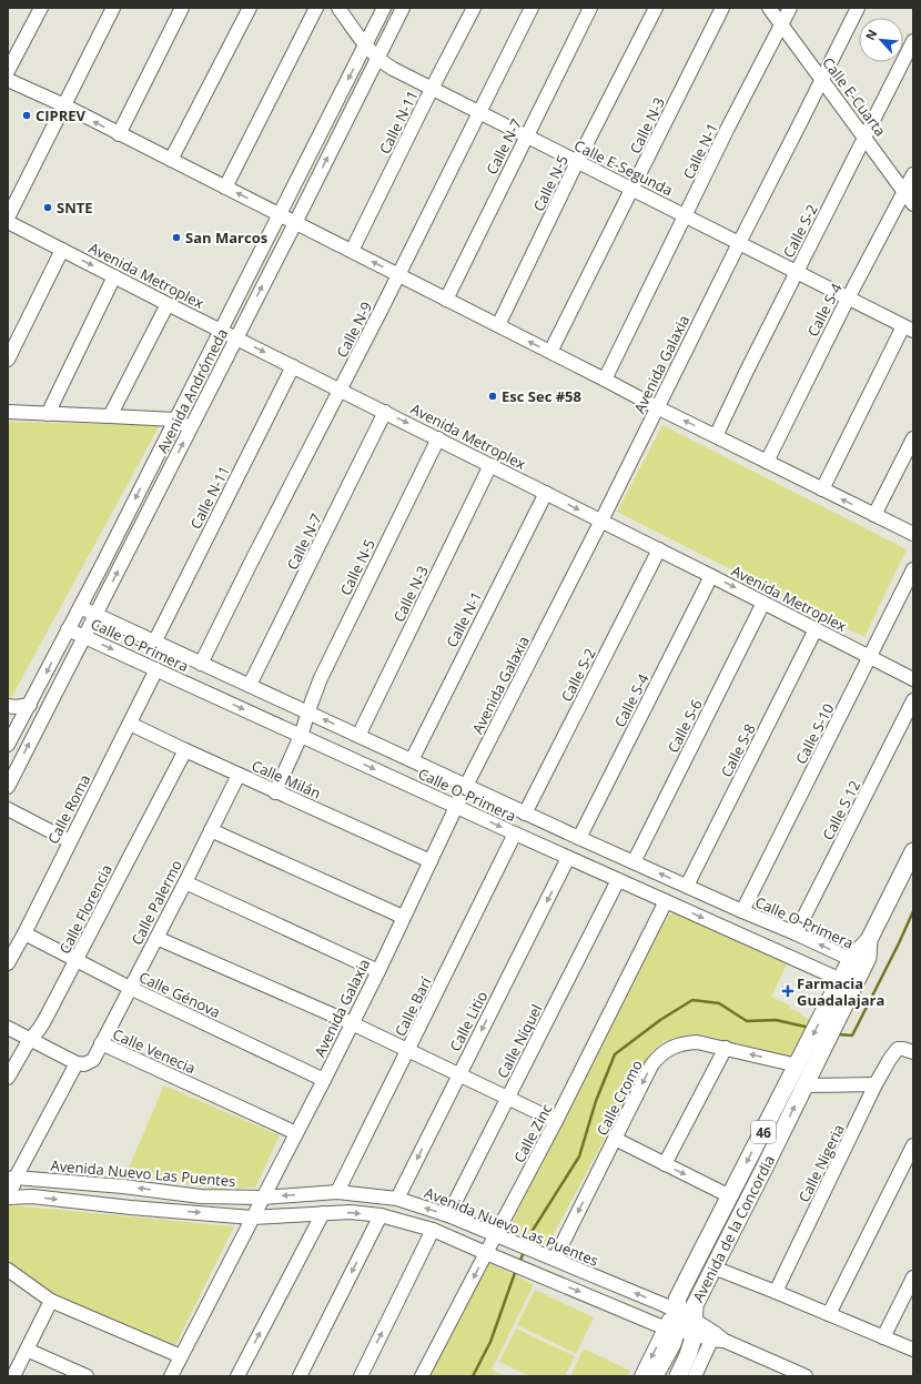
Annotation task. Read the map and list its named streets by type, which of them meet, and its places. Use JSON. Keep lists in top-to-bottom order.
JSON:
{
  "streets": {
    "main road": ["46", "Avenida de la Concordia"],
    "street": [
      "Calle E-Cuarta",
      "Calle N-11",
      "Calle N-3",
      "Calle N-7",
      "Calle N-1",
      "Calle E-Segunda",
      "Calle N-5",
      "Calle S-2",
      "Avenida Metroplex",
      "Calle S-4",
      "Calle N-9",
      "Avenida Galaxia",
      "Avenida Andrómeda",
      "Calle O-Primera",
      "Calle S-6",
      "Calle S-10",
      "Calle S-8",
      "Calle Milán",
      "Calle Roma",
      "Calle S 12",
      "Calle Palermo",
      "Calle Florencia",
      "Calle Génova",
      "Calle Barí",
      "Calle Litio",
      "Calle Níquel",
      "Calle Venecia",
      "Calle Cromo",
      "Calle Zinc",
      "Calle Nigeria",
      "Avenida Nuevo Las Puentes"
    ]
  },
  "crossings": [
    ["Calle E-Cuarta", "Calle N-1"],
    ["Calle E-Cuarta", "Calle S-2"],
    ["Calle E-Cuarta", "Calle S-4"],
    ["Calle E-Cuarta", "Avenida Galaxia"],
    ["Calle N-11", "Calle E-Segunda"],
    ["Calle N-11", "Avenida Metroplex"],
    ["Calle N-11", "Calle O-Primera"],
    ["Calle N-3", "Calle E-Segunda"],
    ["Calle N-3", "Avenida Metroplex"],
    ["Calle N-3", "Calle O-Primera"],
    ["Calle N-7", "Calle E-Segunda"],
    ["Calle N-7", "Avenida Metroplex"],
    ["Calle N-7", "Calle O-Primera"],
    ["Calle N-1", "Calle E-Segunda"],
    ["Calle N-1", "Avenida Metroplex"],
    ["Calle N-1", "Calle O-Primera"],
    ["Calle E-Segunda", "Calle N-5"],
    ["Calle E-Segunda", "Calle S-2"],
    ["Calle E-Segunda", "Calle S-4"],
    ["Calle E-Segunda", "Calle N-9"],
    ["Calle E-Segunda", "Avenida Galaxia"],
    ["Calle E-Segunda", "Avenida Andrómeda"],
    ["Calle N-5", "Avenida Metroplex"],
    ["Calle N-5", "Calle O-Primera"],
    ["Calle N-5", "Calle Milán"],
    ["Calle S-2", "Avenida Metroplex"],
    ["Calle S-2", "Calle O-Primera"],
    ["Avenida Metroplex", "Calle S-4"],
    ["Avenida Metroplex", "Calle N-9"],
    ["Avenida Metroplex", "Avenida Galaxia"],
    ["Avenida Metroplex", "Avenida Andrómeda"],
    ["Avenida Metroplex", "Calle S-6"],
    ["Avenida Metroplex", "Calle S-10"],
    ["Avenida Metroplex", "Calle S-8"],
    ["Calle S-4", "Calle O-Primera"],
    ["Calle N-9", "Calle O-Primera"],
    ["Avenida Galaxia", "Calle O-Primera"],
    ["Avenida Galaxia", "Calle Milán"],
    ["Avenida Galaxia", "Calle Génova"],
    ["Avenida Galaxia", "Calle Venecia"],
    ["Avenida Galaxia", "Avenida Nuevo Las Puentes"],
    ["Avenida Andrómeda", "Calle O-Primera"],
    ["Calle O-Primera", "Calle S-6"],
    ["Calle O-Primera", "Calle S-10"],
    ["Calle O-Primera", "Calle S-8"],
    ["Calle O-Primera", "Calle Roma"],
    ["Calle O-Primera", "Calle S 12"],
    ["Calle O-Primera", "Calle Barí"],
    ["Calle O-Primera", "Calle Litio"],
    ["Calle O-Primera", "Calle Níquel"],
    ["Calle O-Primera", "Calle Zinc"],
    ["Calle O-Primera", "Avenida de la Concordia"],
    ["Calle Milán", "Calle Roma"],
    ["Calle Milán", "Calle Palermo"],
    ["Calle Milán", "Calle Florencia"],
    ["Calle Roma", "Calle Génova"],
    ["Calle Palermo", "Calle Génova"],
    ["Calle Palermo", "Calle Venecia"],
    ["Calle Florencia", "Calle Génova"],
    ["Calle Barí", "Avenida Nuevo Las Puentes"],
    ["Calle Litio", "Avenida Nuevo Las Puentes"],
    ["Calle Níquel", "Avenida Nuevo Las Puentes"],
    ["Calle Cromo", "Avenida Nuevo Las Puentes"],
    ["Calle Cromo", "Avenida de la Concordia"],
    ["Calle Zinc", "Avenida Nuevo Las Puentes"],
    ["Avenida Nuevo Las Puentes", "Avenida de la Concordia"]
  ],
  "one_way": ["Calle Litio"],
  "places": {
    "other": [
      "CIPREV",
      "SNTE",
      "San Marcos",
      "Esc Sec #58"
    ],
    "health": ["Farmacia Guadalajara"]
  },
  "north": "top left"
}
